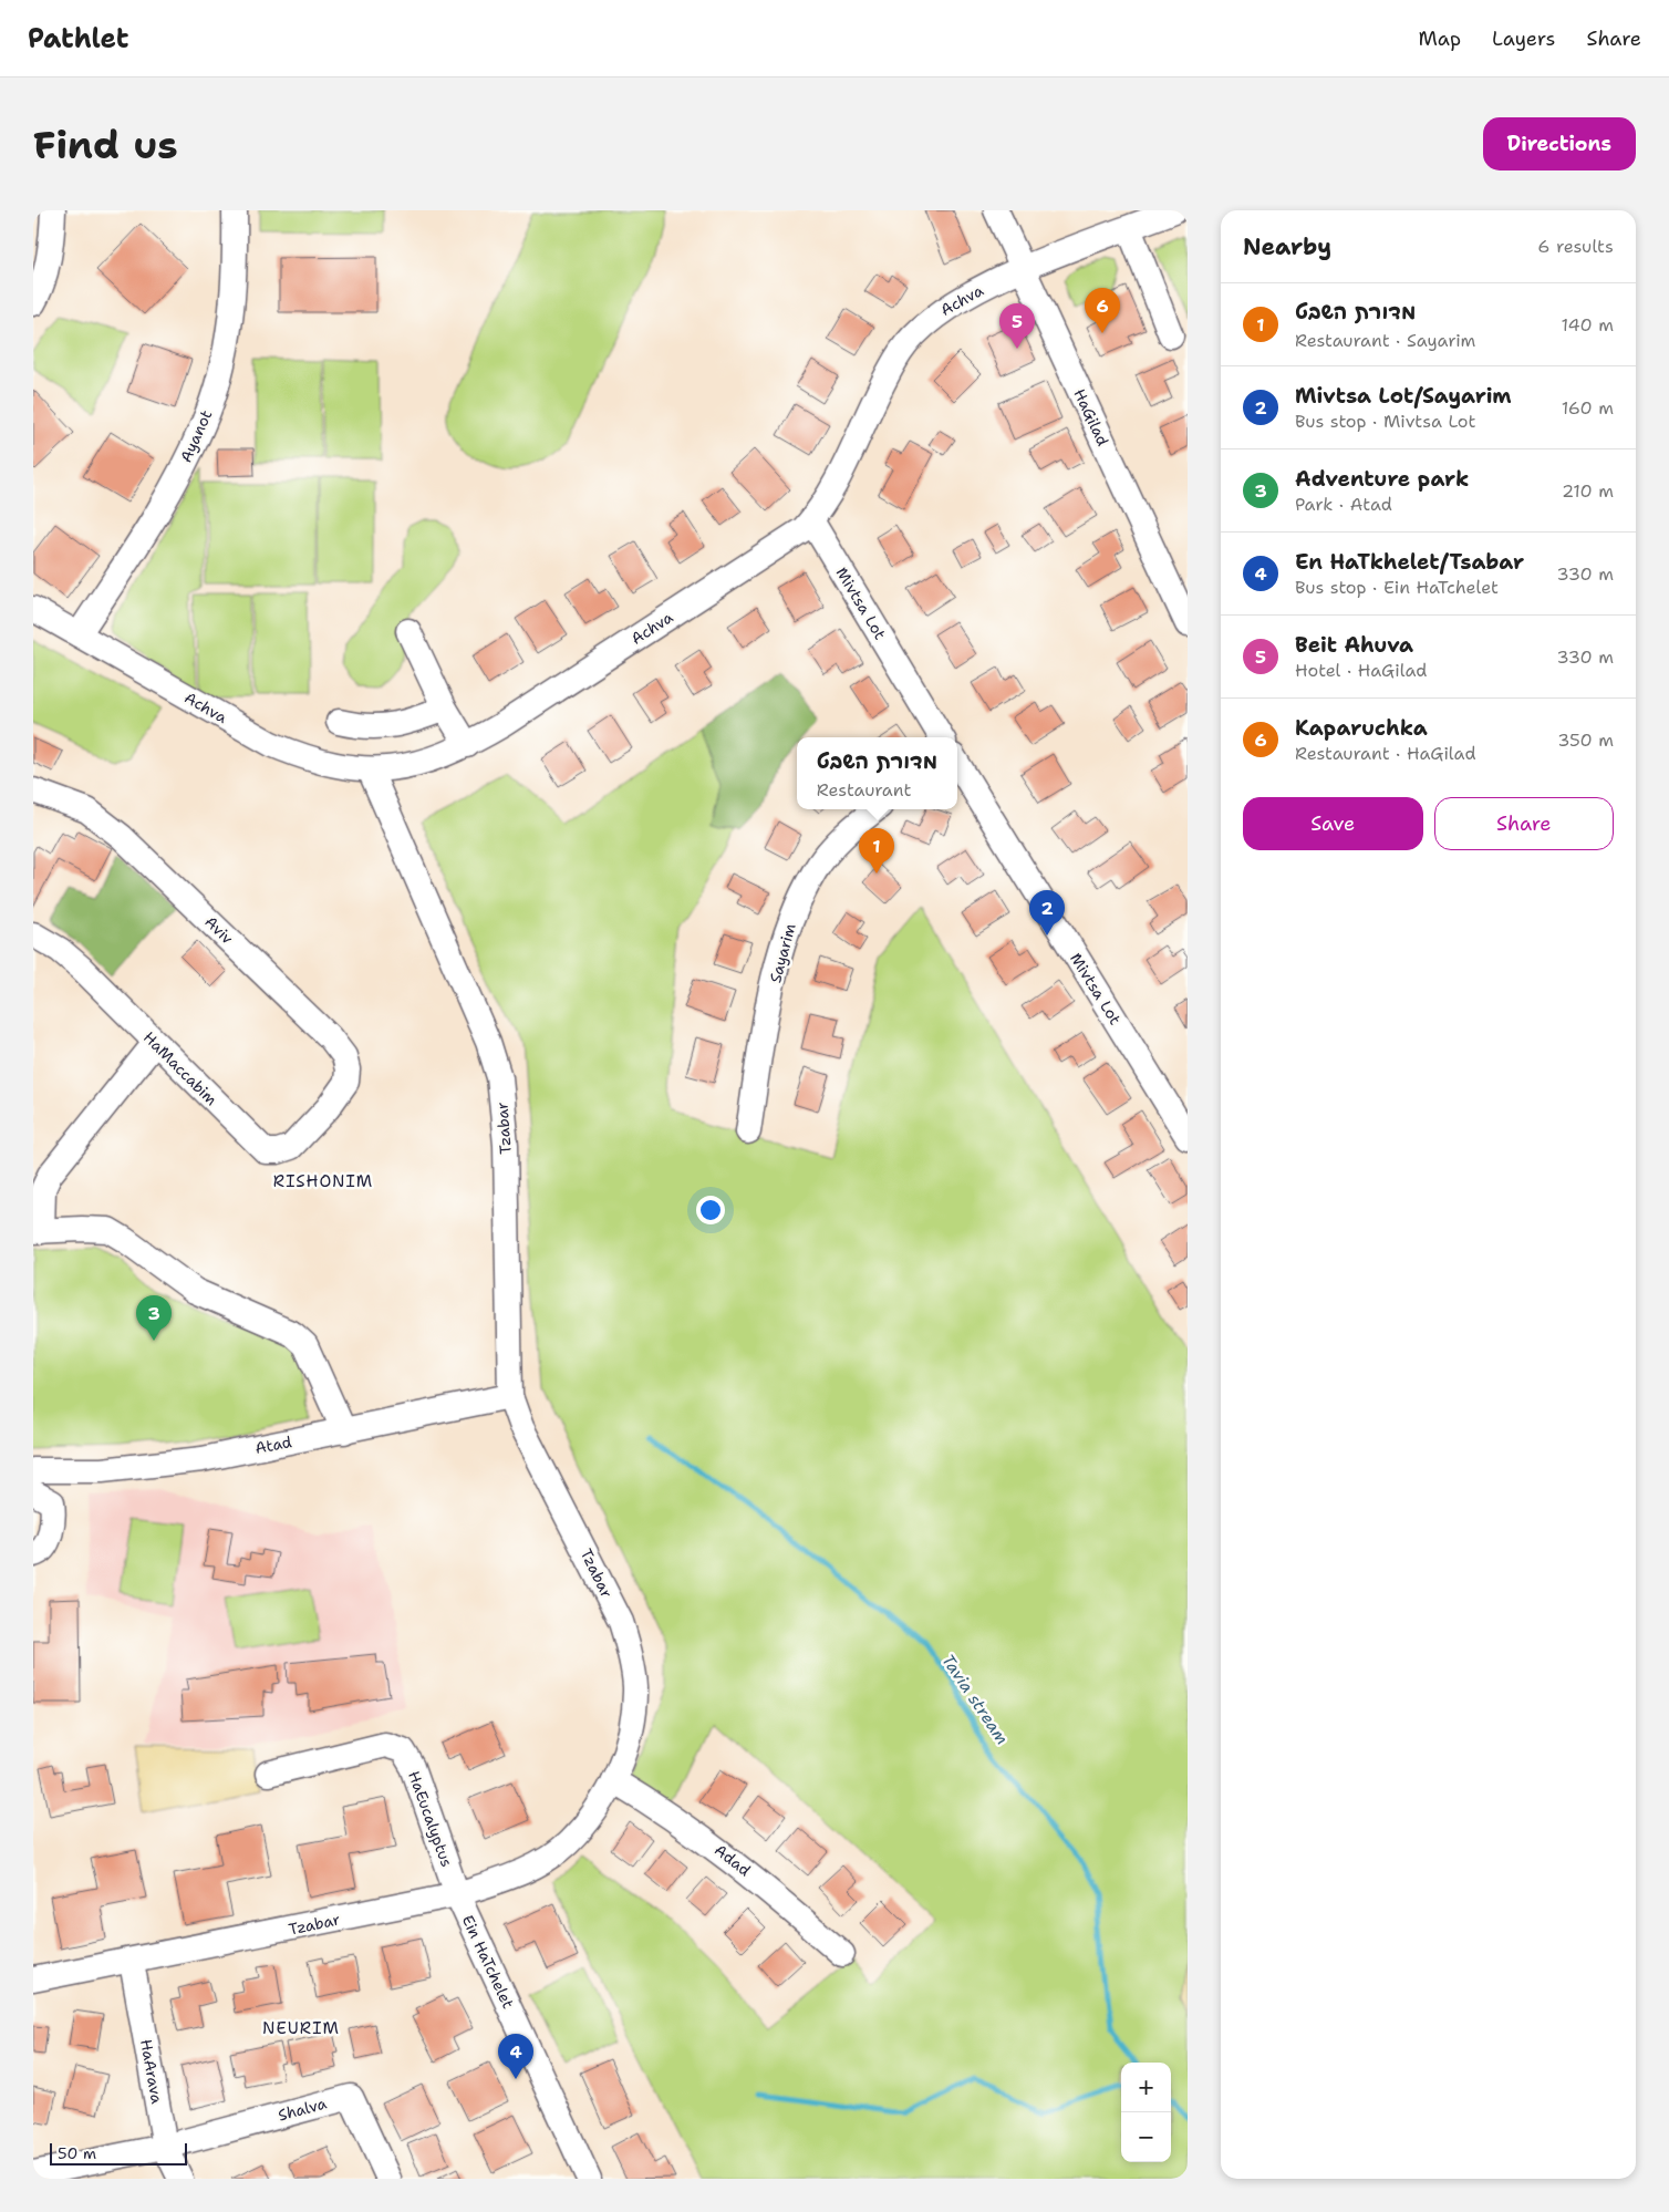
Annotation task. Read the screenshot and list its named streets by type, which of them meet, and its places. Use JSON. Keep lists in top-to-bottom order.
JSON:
{
  "streets": {
    "street": [
      "Achva",
      "HaGilad",
      "Ayanot",
      "Mivtsa Lot",
      "Aviv",
      "Sayarim",
      "HaMaccabim",
      "Tzabar",
      "Atad",
      "HaEucalyptus",
      "Adad",
      "Ein HaTchelet",
      "HaArava",
      "Shalva"
    ]
  },
  "crossings": [
    ["Achva", "HaGilad"],
    ["Achva", "Ayanot"],
    ["Achva", "Mivtsa Lot"],
    ["Achva", "Tzabar"],
    ["Aviv", "HaMaccabim"],
    ["Tzabar", "Atad"],
    ["Tzabar", "HaEucalyptus"],
    ["Tzabar", "Adad"],
    ["Tzabar", "Ein HaTchelet"],
    ["Tzabar", "HaArava"],
    ["HaEucalyptus", "Ein HaTchelet"],
    ["HaArava", "Shalva"]
  ],
  "districts": ["RISHONIM", "NEURIM"],
  "water": ["Tavia stream"],
  "scale_bar": "50 m",
  "page": {
    "header": "Pathlet",
    "nav": ["Map", "Layers", "Share"],
    "buttons": [
      "Directions",
      ["Save", "Share"]
    ],
    "title": "Find us",
    "heading": ["Nearby", "6 results"],
    "list": [
      {
        "mark": "1",
        "name": "מדורת השבט",
        "note": "Restaurant · Sayarim",
        "value": "140 m"
      },
      {
        "mark": "2",
        "name": "Mivtsa Lot/Sayarim",
        "note": "Bus stop · Mivtsa Lot",
        "value": "160 m"
      },
      {
        "mark": "3",
        "name": "Adventure park",
        "note": "Park · Atad",
        "value": "210 m"
      },
      {
        "mark": "4",
        "name": "En HaTkhelet/Tsabar",
        "note": "Bus stop · Ein HaTchelet",
        "value": "330 m"
      },
      {
        "mark": "5",
        "name": "Beit Ahuva",
        "note": "Hotel · HaGilad",
        "value": "330 m"
      },
      {
        "mark": "6",
        "name": "Kaparuchka",
        "note": "Restaurant · HaGilad",
        "value": "350 m"
      }
    ],
    "pins": [
      "6",
      "5",
      "1",
      "2",
      "3",
      "4"
    ],
    "popup": ["מדורת השבט", "Restaurant"],
    "map_buttons": ["+", "−"],
    "scale": "50 m"
  }
}
